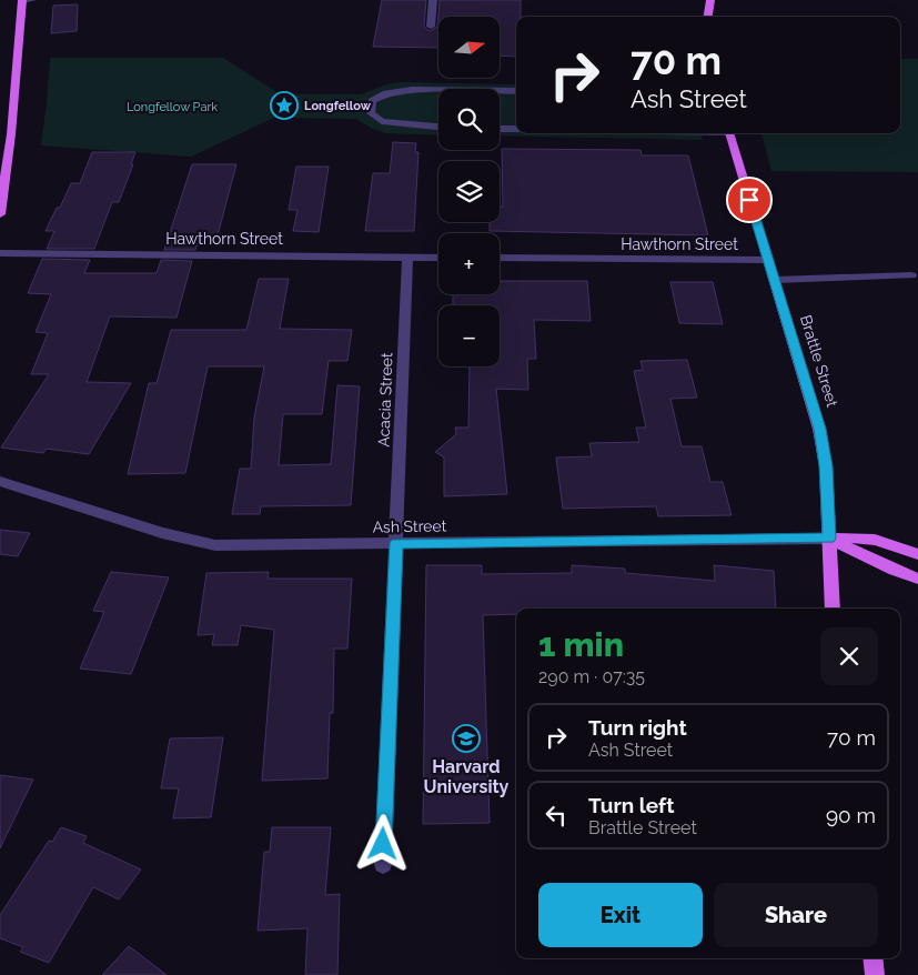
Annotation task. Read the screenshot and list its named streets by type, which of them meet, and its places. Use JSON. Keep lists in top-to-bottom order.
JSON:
{
  "streets": {
    "main road": ["Brattle Street"],
    "street": ["Hawthorn Street", "Acacia Street", "Ash Street"]
  },
  "crossings": [
    ["Hawthorn Street", "Brattle Street"],
    ["Hawthorn Street", "Acacia Street"],
    ["Brattle Street", "Ash Street"],
    ["Acacia Street", "Ash Street"]
  ],
  "parks": ["Longfellow Park"],
  "places": {
    "place": ["Longfellow"],
    "school or university": ["Harvard University"]
  },
  "north": "right",
  "page": {
    "map_buttons": ["+", "−"],
    "turn": ["70 m", "Ash Street"],
    "heading": ["1 min", "290 m · 07:35"],
    "list": [
      {
        "name": "Turn right",
        "note": "Ash Street",
        "value": "70 m"
      },
      {
        "name": "Turn left",
        "note": "Brattle Street",
        "value": "90 m"
      }
    ],
    "buttons": ["Exit", "Share"]
  }
}
